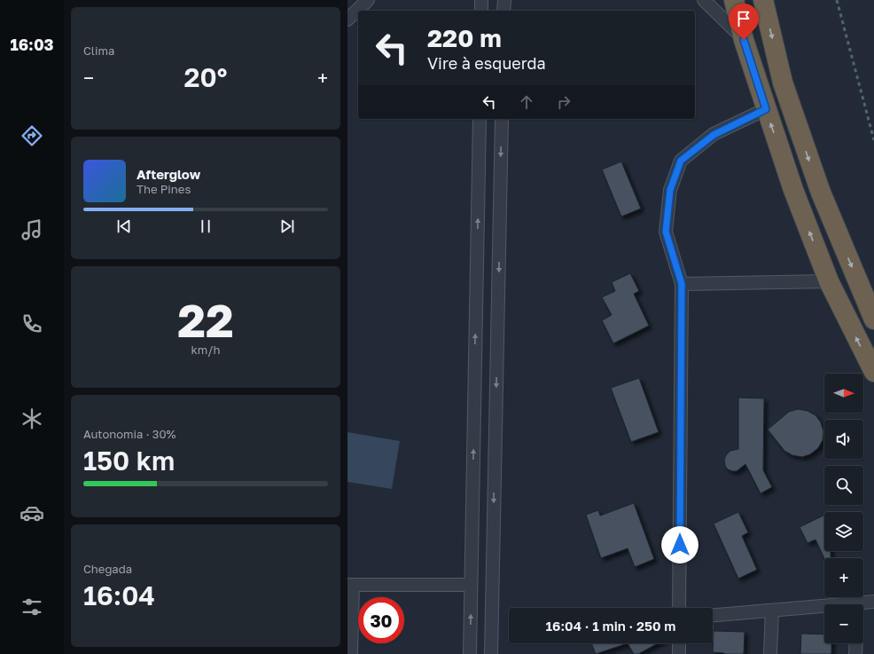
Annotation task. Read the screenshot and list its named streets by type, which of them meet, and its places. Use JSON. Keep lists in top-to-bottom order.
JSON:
{
  "north": "right",
  "page": {
    "tabs": "16:03",
    "tile": [
      "Clima",
      ["22", "km/h"],
      ["Autonomia · 30%", "150 km"],
      ["Chegada", "16:04"]
    ],
    "turn": ["220 m", "Vire à esquerda"],
    "heat": ["−", "20°", "+"],
    "song": ["Afterglow", "The Pines"],
    "map_buttons": ["+", "−"],
    "limit": "30",
    "trip": "16:04 · 1 min · 250 m"
  }
}
